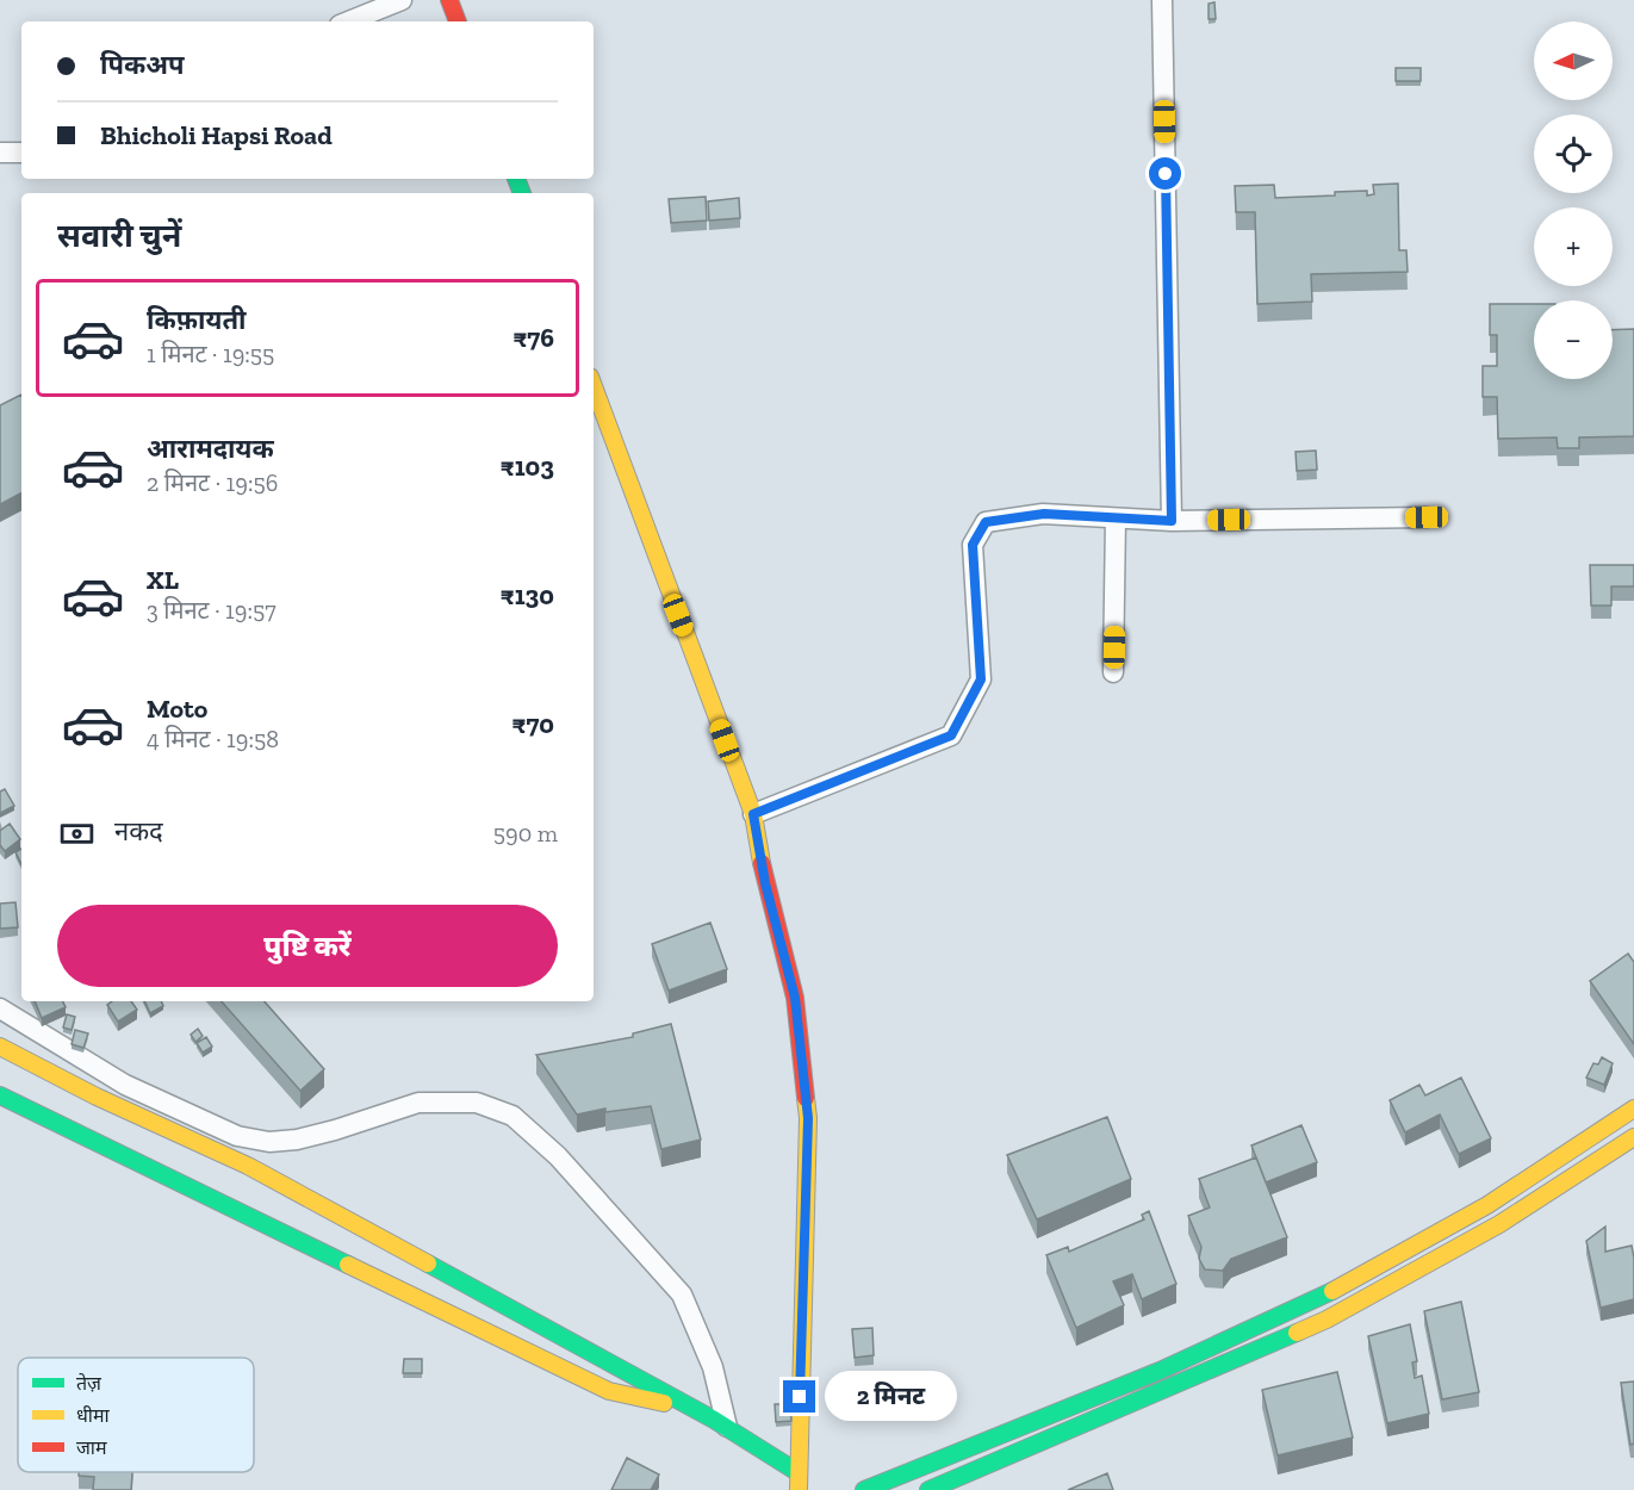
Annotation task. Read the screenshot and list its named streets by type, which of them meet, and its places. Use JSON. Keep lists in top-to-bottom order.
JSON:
{
  "legend": ["तेज़", "धीमा", "जाम"],
  "north": "left",
  "page": {
    "map_buttons": ["+", "−"],
    "banner": ["पिकअप", "Bhicholi Hapsi Road"],
    "heading": "सवारी चुनें",
    "list": [
      {
        "name": "किफ़ायती",
        "note": "1 मिनट · 19:55",
        "value": "₹76"
      },
      {
        "name": "आरामदायक",
        "note": "2 मिनट · 19:56",
        "value": "₹103"
      },
      {
        "name": "XL",
        "note": "3 मिनट · 19:57",
        "value": "₹130"
      },
      {
        "name": "Moto",
        "note": "4 मिनट · 19:58",
        "value": "₹70"
      }
    ],
    "pay": ["नकद", "590 m"],
    "buttons": "पुष्टि करें",
    "bubble": "2 मिनट"
  }
}
